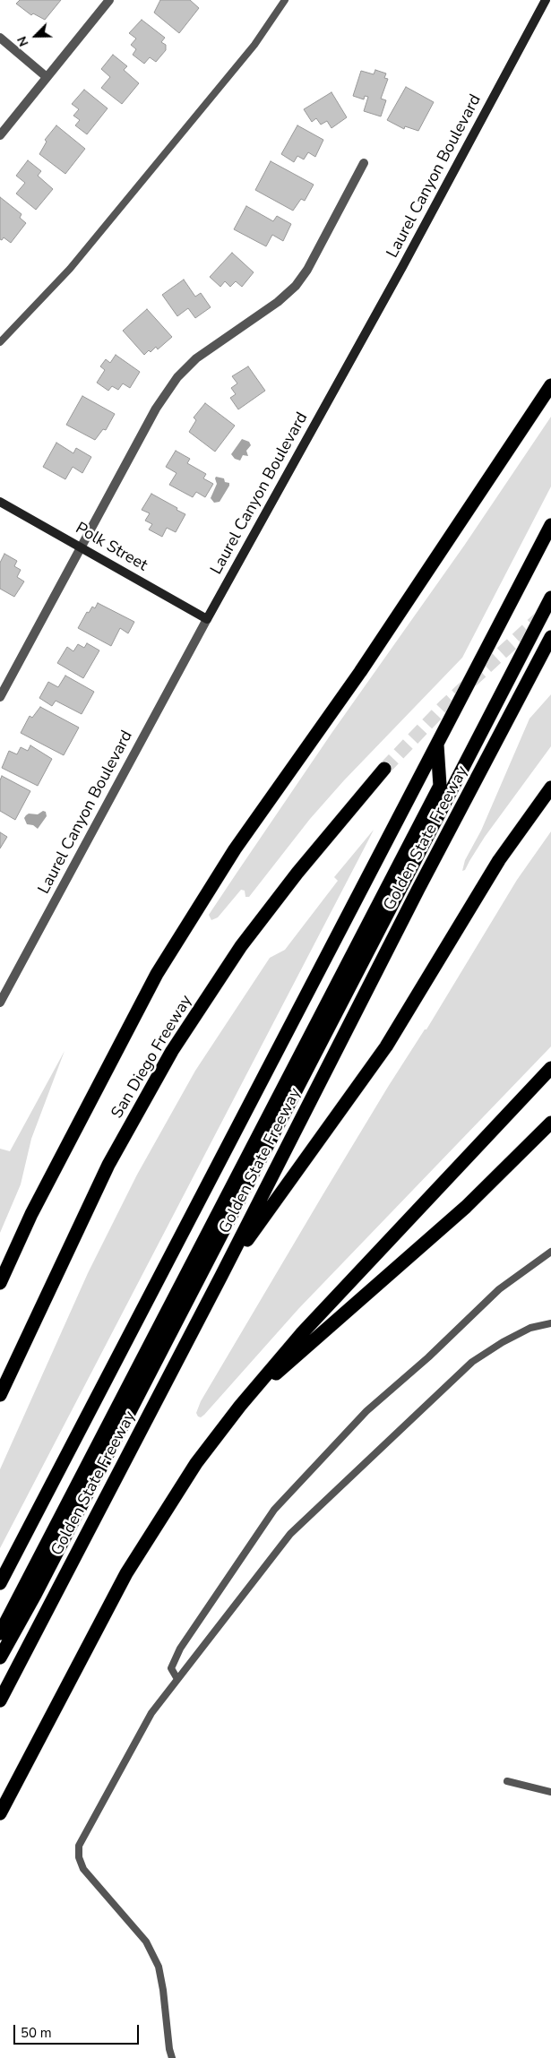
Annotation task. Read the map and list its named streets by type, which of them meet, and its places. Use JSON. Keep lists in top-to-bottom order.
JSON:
{
  "streets": {
    "highway": ["Golden State Freeway", "San Diego Freeway"],
    "street": ["Laurel Canyon Boulevard", "Polk Street"]
  },
  "crossings": [
    ["Laurel Canyon Boulevard", "Polk Street"]
  ],
  "scale_bar": "50 m",
  "north": "bottom left"
}
